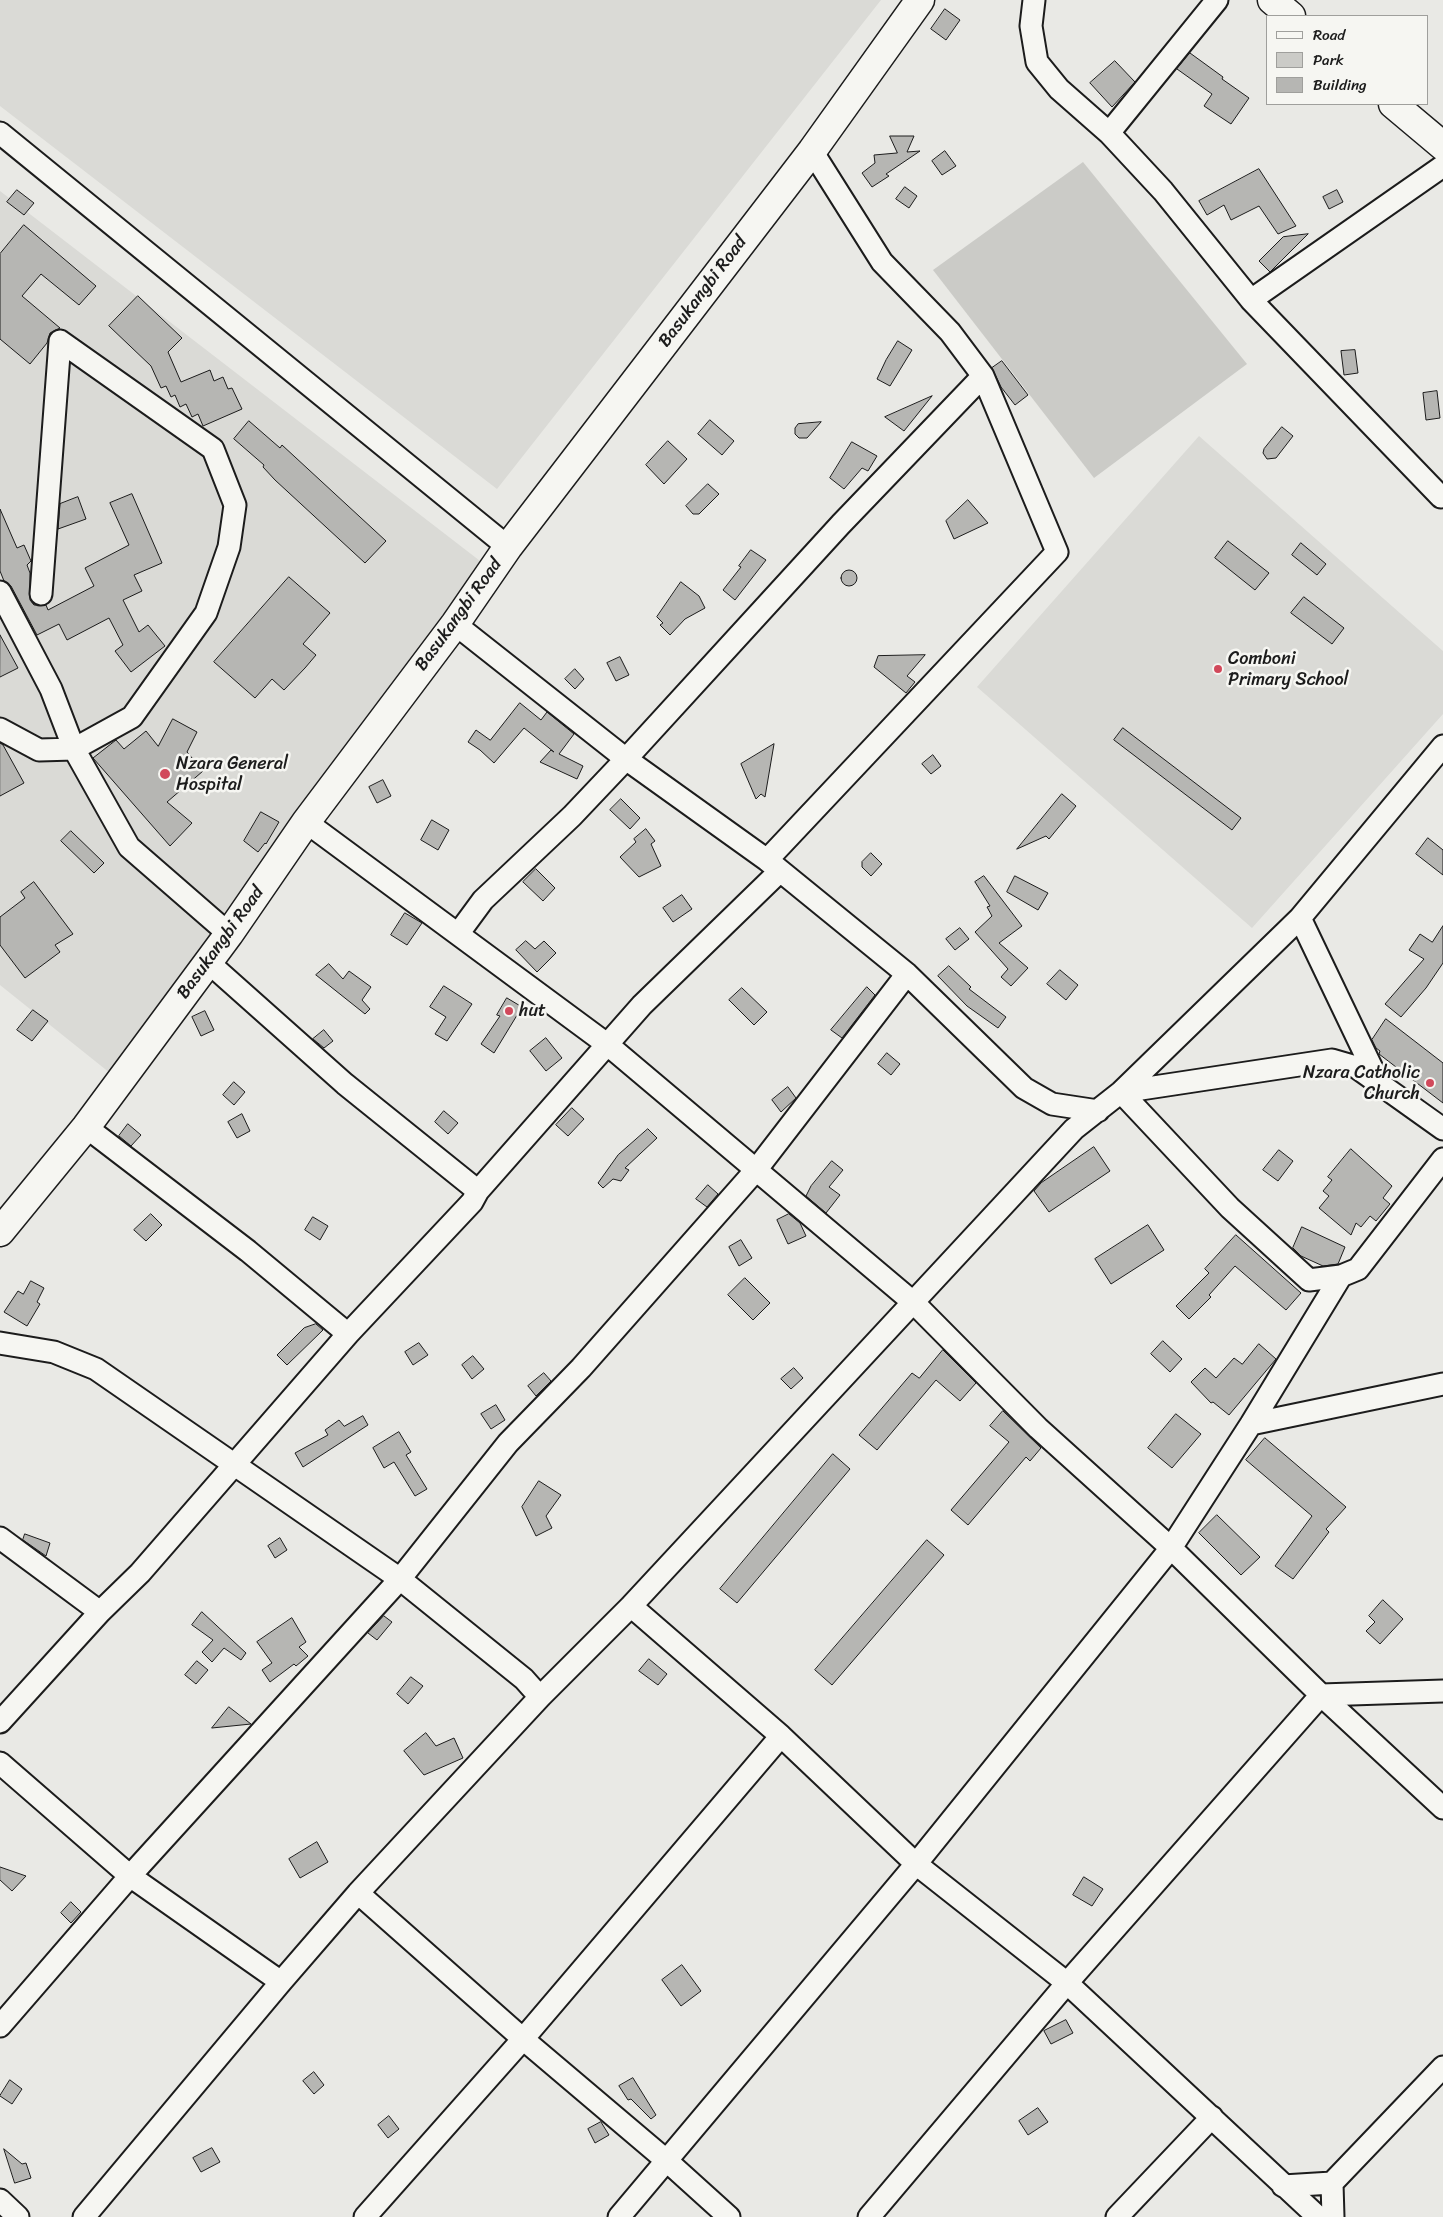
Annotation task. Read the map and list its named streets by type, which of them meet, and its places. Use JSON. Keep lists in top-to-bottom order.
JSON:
{
  "streets": {
    "street": ["Basukangbi Road"]
  },
  "places": [
    "Comboni Primary School",
    "Nzara General Hospital",
    "hut",
    "Nzara Catholic Church"
  ],
  "legend": ["Road", "Park", "Building"]
}
